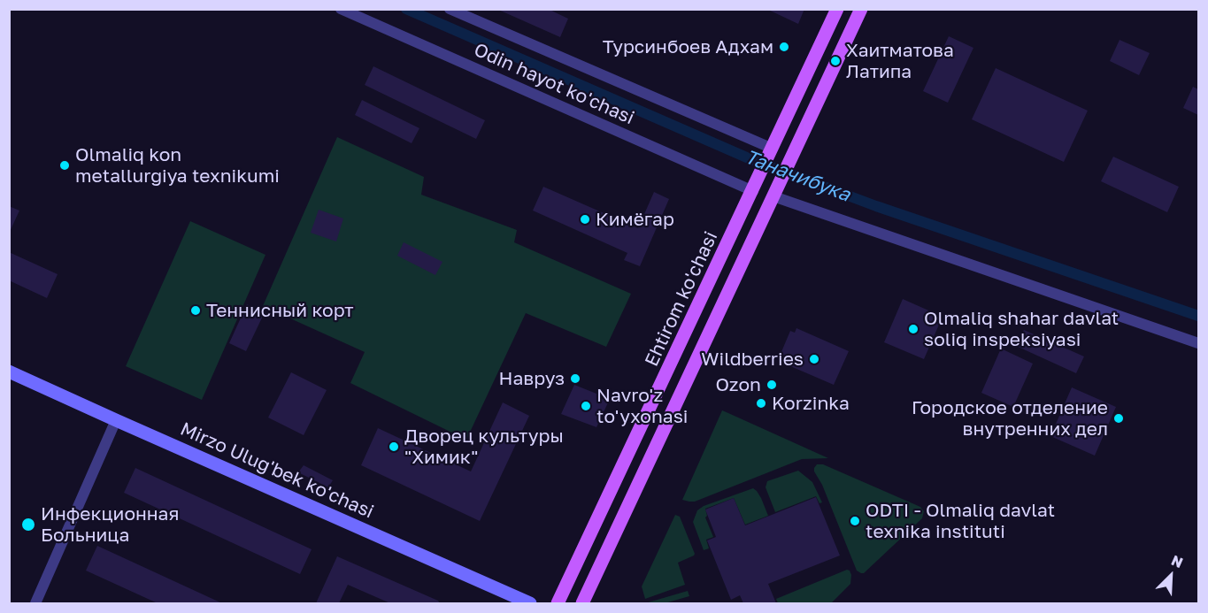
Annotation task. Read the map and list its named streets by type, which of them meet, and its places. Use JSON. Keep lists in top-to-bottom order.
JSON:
{
  "streets": {
    "main road": ["Ehtirom ko'chasi", "Mirzo Ulug'bek ko'chasi"],
    "street": ["Odin hayot ko'chasi"]
  },
  "crossings": [
    ["Odin hayot ko'chasi", "Ehtirom ko'chasi"]
  ],
  "water": ["Таначибука"],
  "places": [
    "Турсинбоев Адхам",
    "Хаитматова Латипа",
    "Olmaliq kon metallurgiya texnikumi",
    "Кимёгар",
    "Теннисный корт",
    "Olmaliq shahar davlat soliq inspeksiyasi",
    "Wildberries",
    "Навруз",
    "Ozon",
    "Korzinka",
    "Navro'z to'yxonasi",
    "Городское отделение внутренних дел",
    "Дворец культуры \"Химик\"",
    "ODTI - Olmaliq davlat texnika instituti",
    "Инфекционная Больница"
  ],
  "north": "top right"
}
